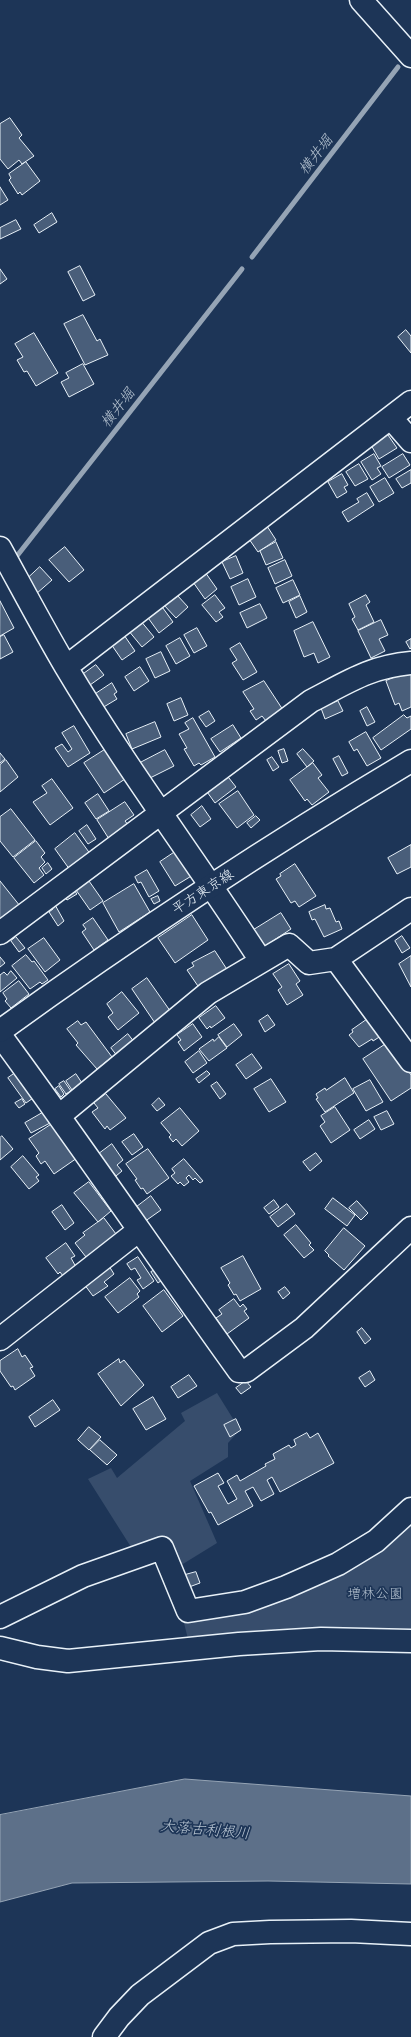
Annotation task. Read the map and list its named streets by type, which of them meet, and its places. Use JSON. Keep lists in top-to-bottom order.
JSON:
{
  "streets": {
    "street": ["平方東京線"]
  },
  "water": ["横井堀", "大落古利根川"],
  "parks": ["増林公園"]
}
